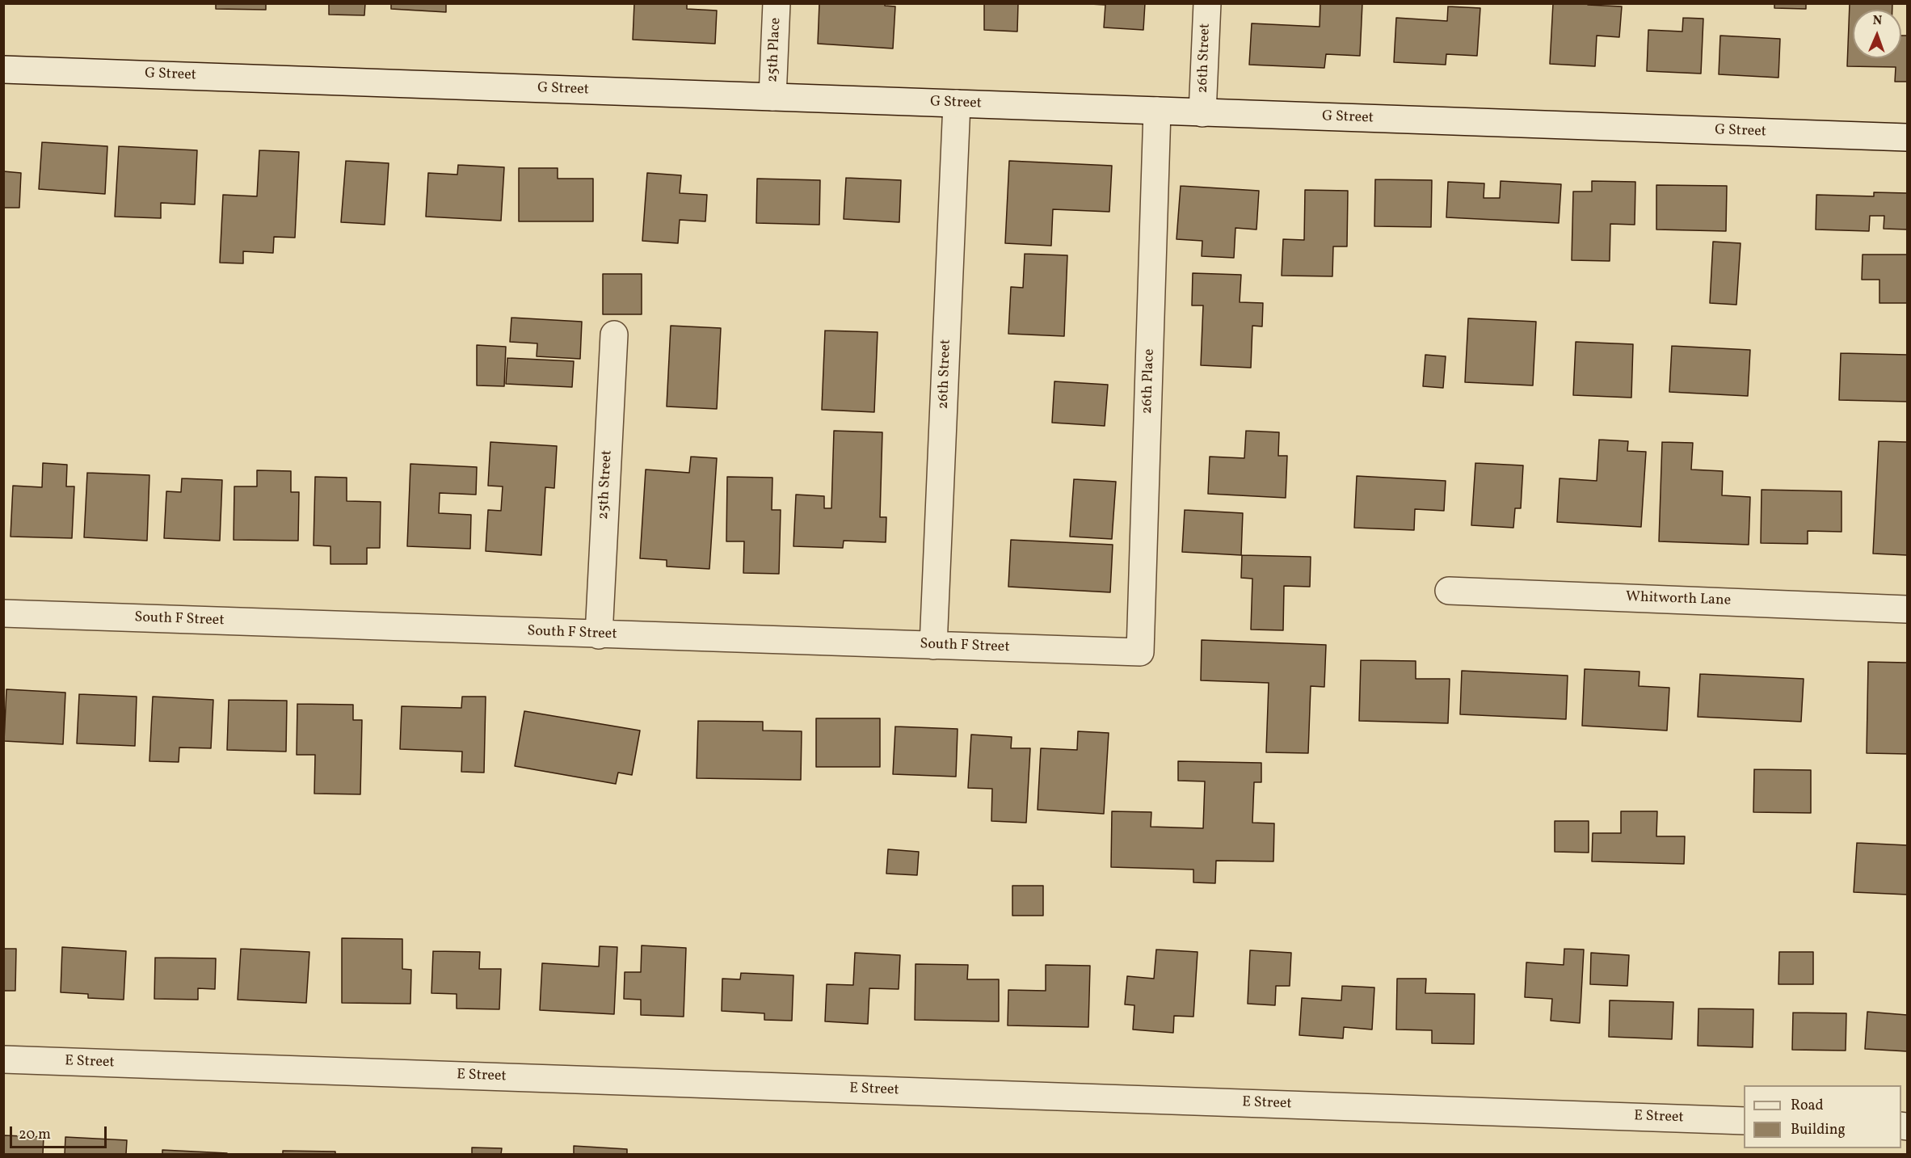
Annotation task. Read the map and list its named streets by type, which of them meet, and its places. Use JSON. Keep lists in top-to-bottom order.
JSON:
{
  "streets": {
    "street": [
      "25th Place",
      "26th Street",
      "G Street",
      "26th Place",
      "25th Street",
      "Whitworth Lane",
      "South F Street",
      "E Street"
    ]
  },
  "crossings": [
    ["25th Place", "G Street"],
    ["26th Street", "G Street"],
    ["26th Street", "South F Street"],
    ["G Street", "26th Place"],
    ["26th Place", "South F Street"],
    ["25th Street", "South F Street"]
  ],
  "legend": ["Road", "Building"],
  "scale_bar": "20 m",
  "north": "top"
}
